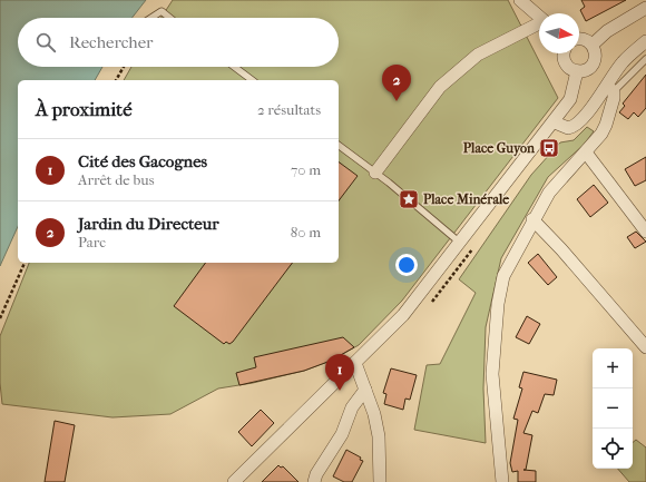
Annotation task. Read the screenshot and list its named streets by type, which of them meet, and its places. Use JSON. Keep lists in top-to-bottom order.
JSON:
{
  "places": {
    "bus stop": ["Place Guyon"],
    "place": ["Place Minérale"]
  },
  "north": "right",
  "page": {
    "search": "Rechercher",
    "pins": ["2", "1"],
    "heading": ["À proximité", "2 résultats"],
    "list": [
      {
        "mark": "1",
        "name": "Cité des Gacognes",
        "note": "Arrêt de bus",
        "value": "70 m"
      },
      {
        "mark": "2",
        "name": "Jardin du Directeur",
        "note": "Parc",
        "value": "80 m"
      }
    ],
    "map_buttons": ["+", "−"]
  }
}
